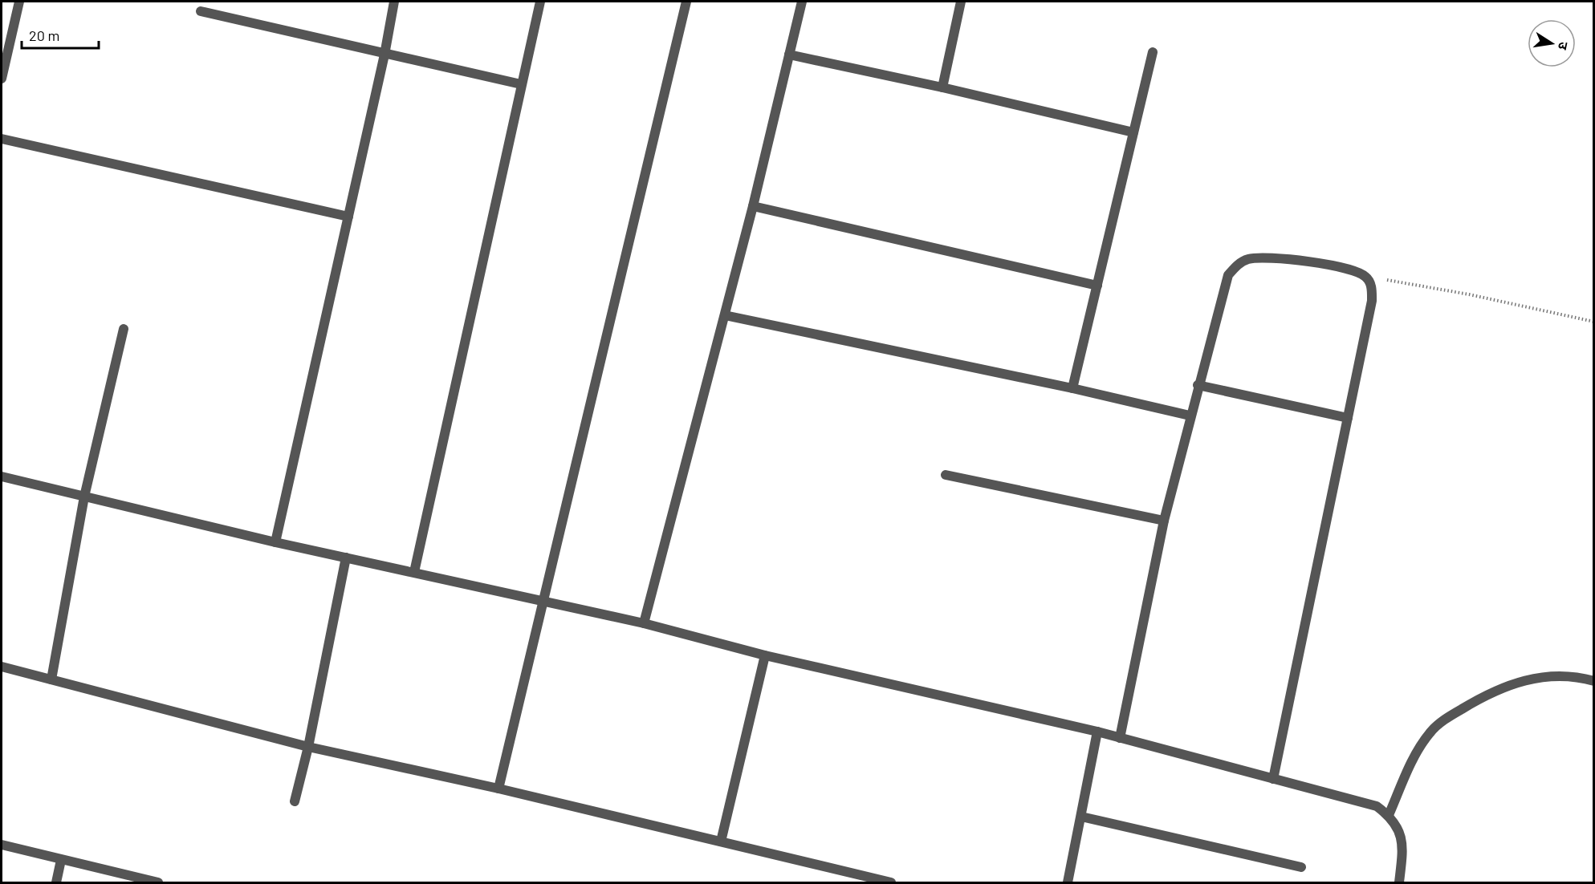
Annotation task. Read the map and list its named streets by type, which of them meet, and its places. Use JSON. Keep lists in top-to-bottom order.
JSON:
{
  "scale_bar": "20 m",
  "north": "right"
}
